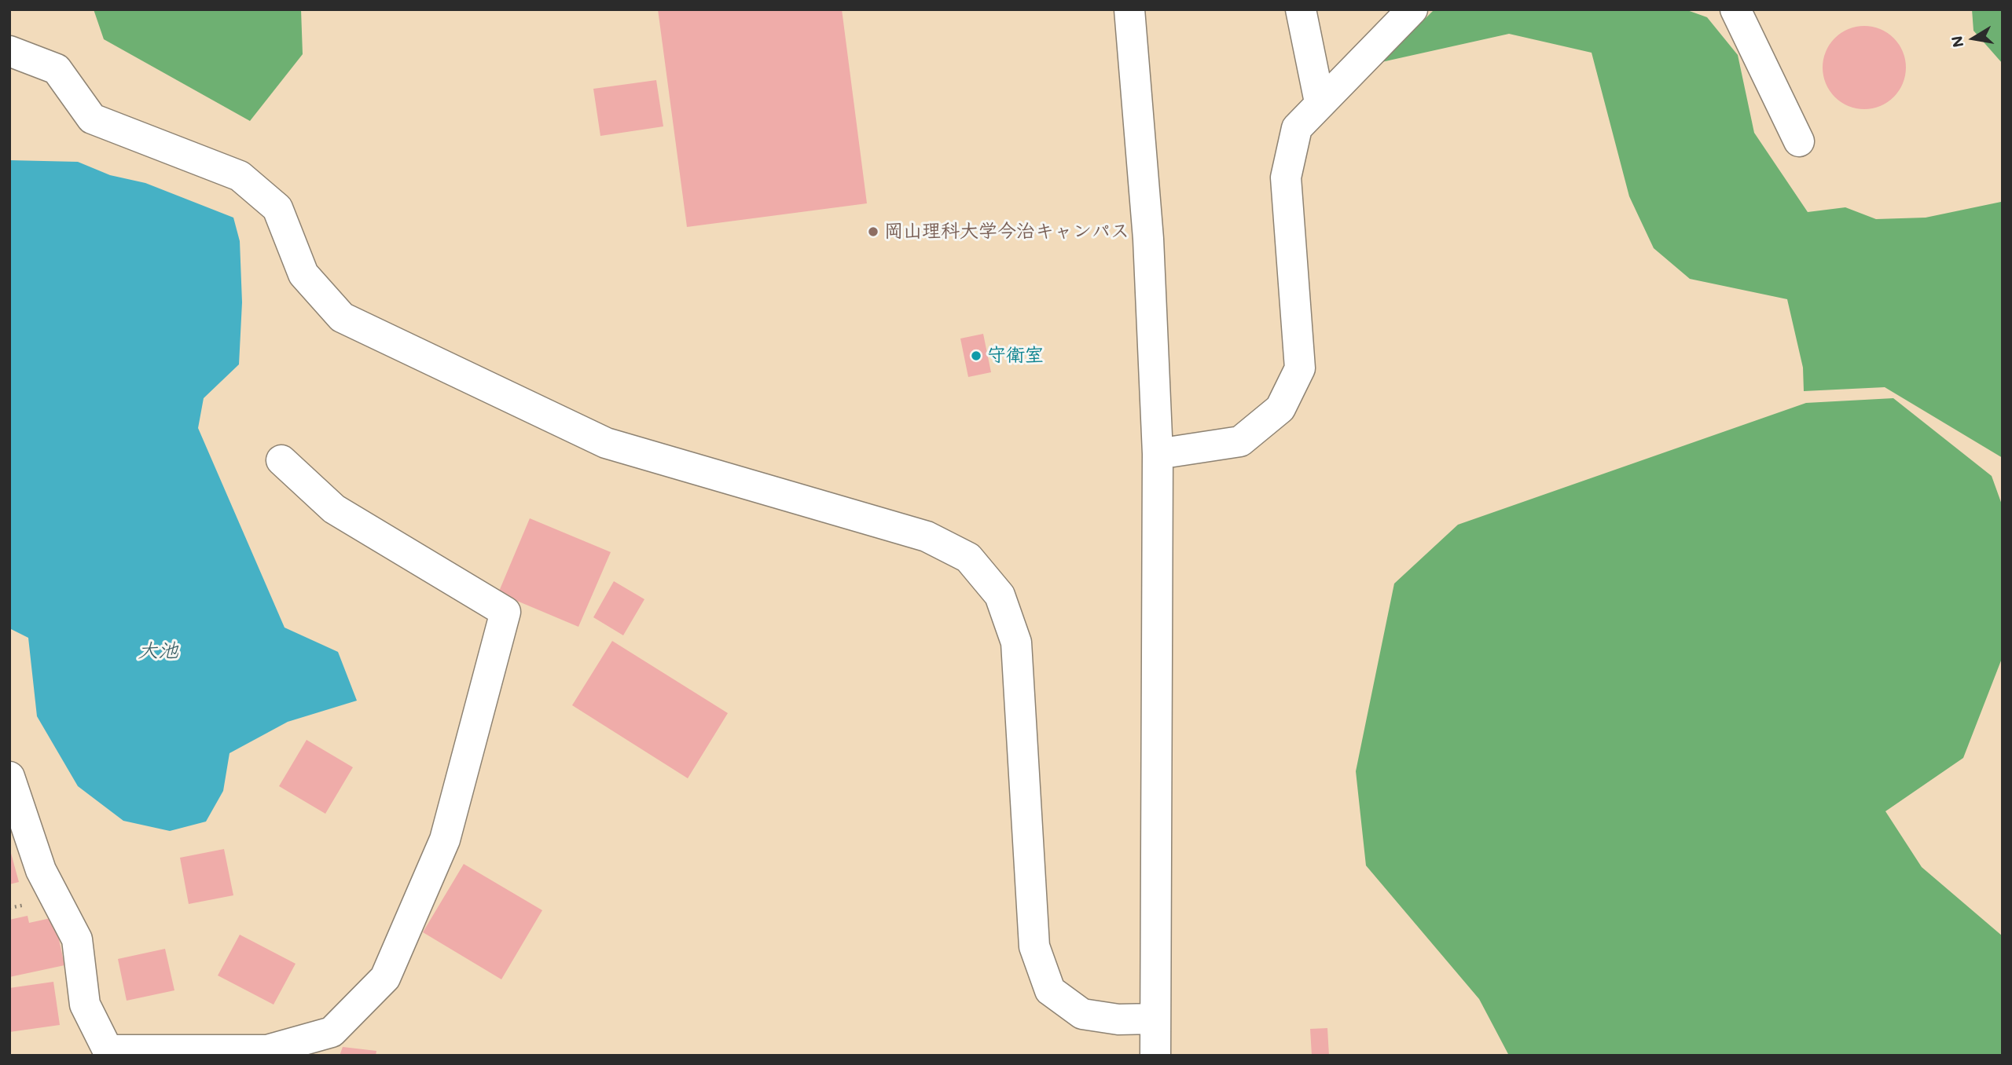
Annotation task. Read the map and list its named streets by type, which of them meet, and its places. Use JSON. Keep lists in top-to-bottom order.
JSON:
{
  "water": ["大池"],
  "places": ["岡山理科大学今治キャンパス", "守衛室"],
  "north": "left"
}
